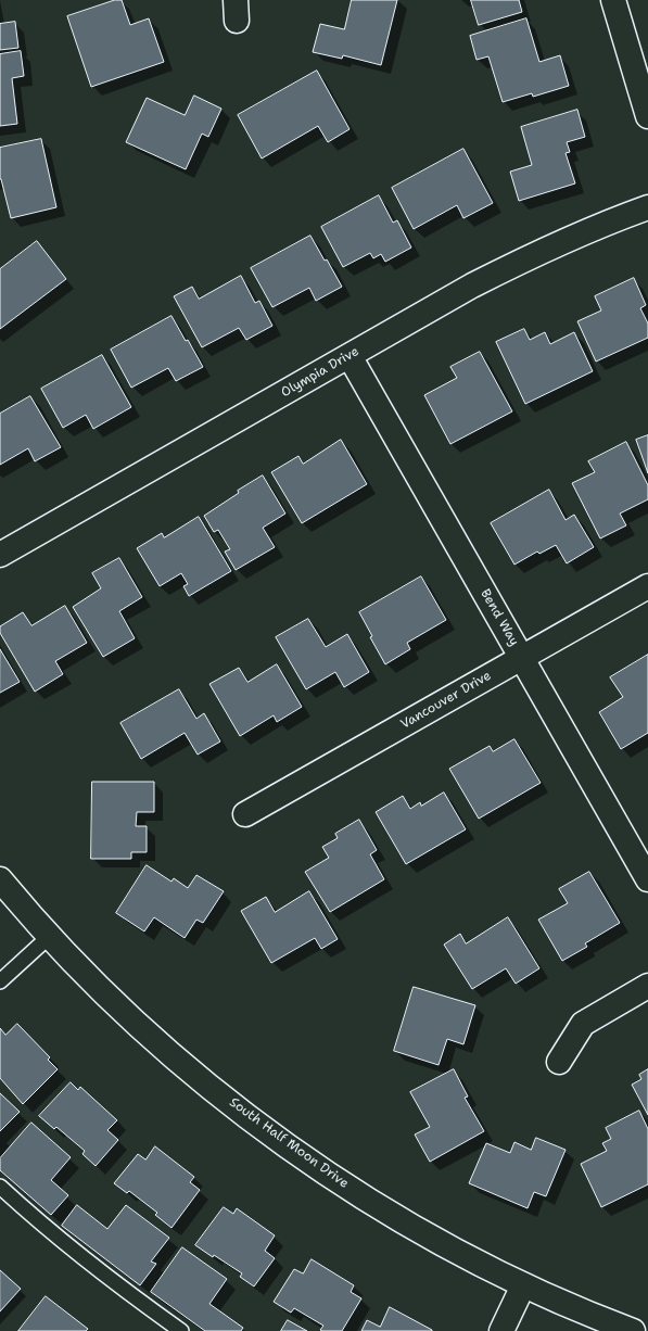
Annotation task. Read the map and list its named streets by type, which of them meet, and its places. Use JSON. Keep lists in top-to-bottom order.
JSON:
{
  "streets": {
    "street": [
      "Olympia Drive",
      "Bend Way",
      "Vancouver Drive",
      "South Half Moon Drive"
    ]
  },
  "crossings": [
    ["Olympia Drive", "Bend Way"],
    ["Bend Way", "Vancouver Drive"]
  ]
}
